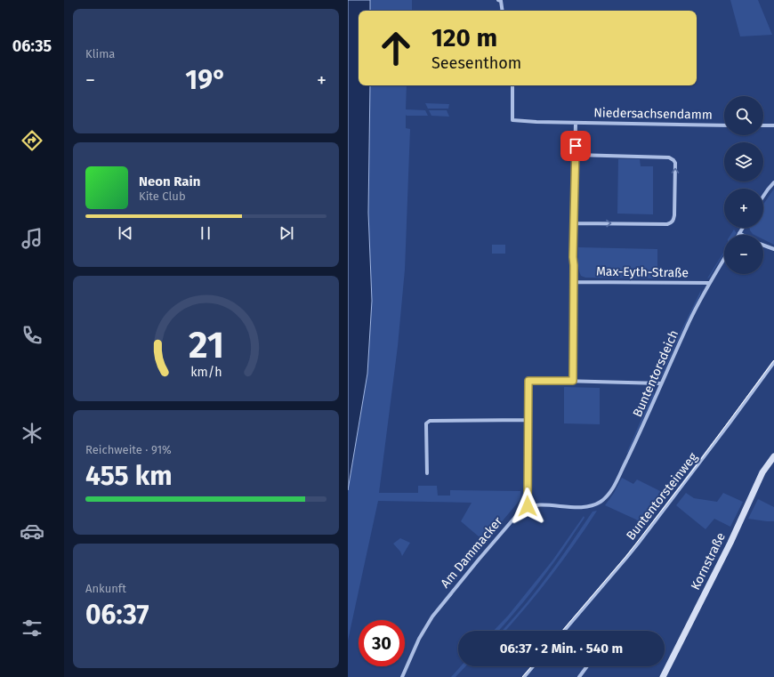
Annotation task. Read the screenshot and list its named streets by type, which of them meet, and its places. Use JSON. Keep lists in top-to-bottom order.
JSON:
{
  "streets": {
    "street": [
      "Niedersachsendamm",
      "Max-Eyth-Straße",
      "Buntentorsdeich",
      "Buntentorsteinweg",
      "Am Dammacker",
      "Kornstraße"
    ]
  },
  "crossings": [
    ["Niedersachsendamm", "Max-Eyth-Straße"],
    ["Max-Eyth-Straße", "Buntentorsdeich"],
    ["Buntentorsdeich", "Am Dammacker"]
  ],
  "page": {
    "tabs": "06:35",
    "tile": [
      "Klima",
      ["Reichweite · 91%", "455 km"],
      ["Ankunft", "06:37"]
    ],
    "turn": ["120 m", "Seesenthom"],
    "heat": ["−", "19°", "+"],
    "map_buttons": ["+", "−"],
    "song": ["Neon Rain", "Kite Club"],
    "limit": "30",
    "trip": "06:37 · 2 Min. · 540 m",
    "gauge": ["21", "km/h"]
  }
}
